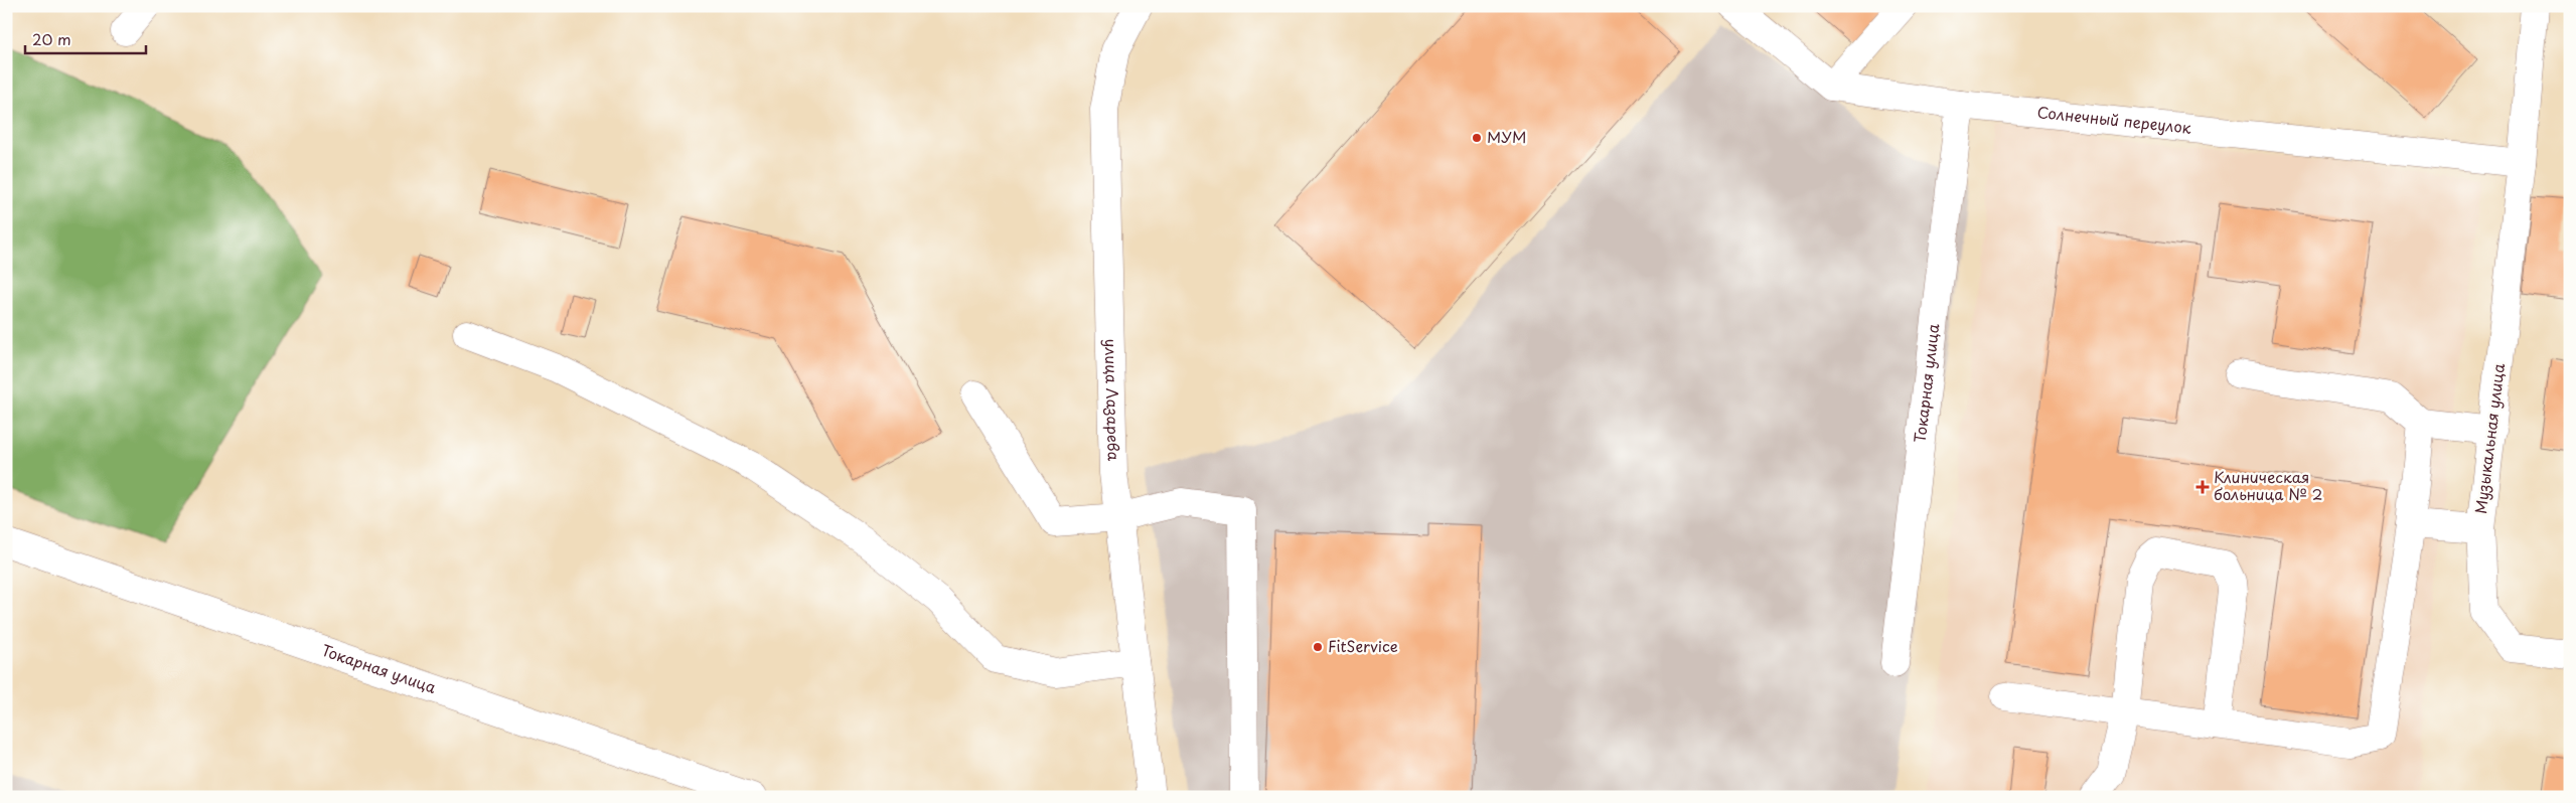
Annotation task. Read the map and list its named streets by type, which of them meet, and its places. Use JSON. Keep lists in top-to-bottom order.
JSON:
{
  "streets": {
    "street": [
      "Солнечный переулок",
      "Токарная улица",
      "улица Лазарева",
      "Музыкальная улица"
    ]
  },
  "crossings": [
    ["Солнечный переулок", "Токарная улица"],
    ["Солнечный переулок", "Музыкальная улица"]
  ],
  "places": {
    "other": ["МУМ", "FitService"],
    "health": ["Клиническая больница № 2"]
  },
  "scale_bar": "20 m"
}
